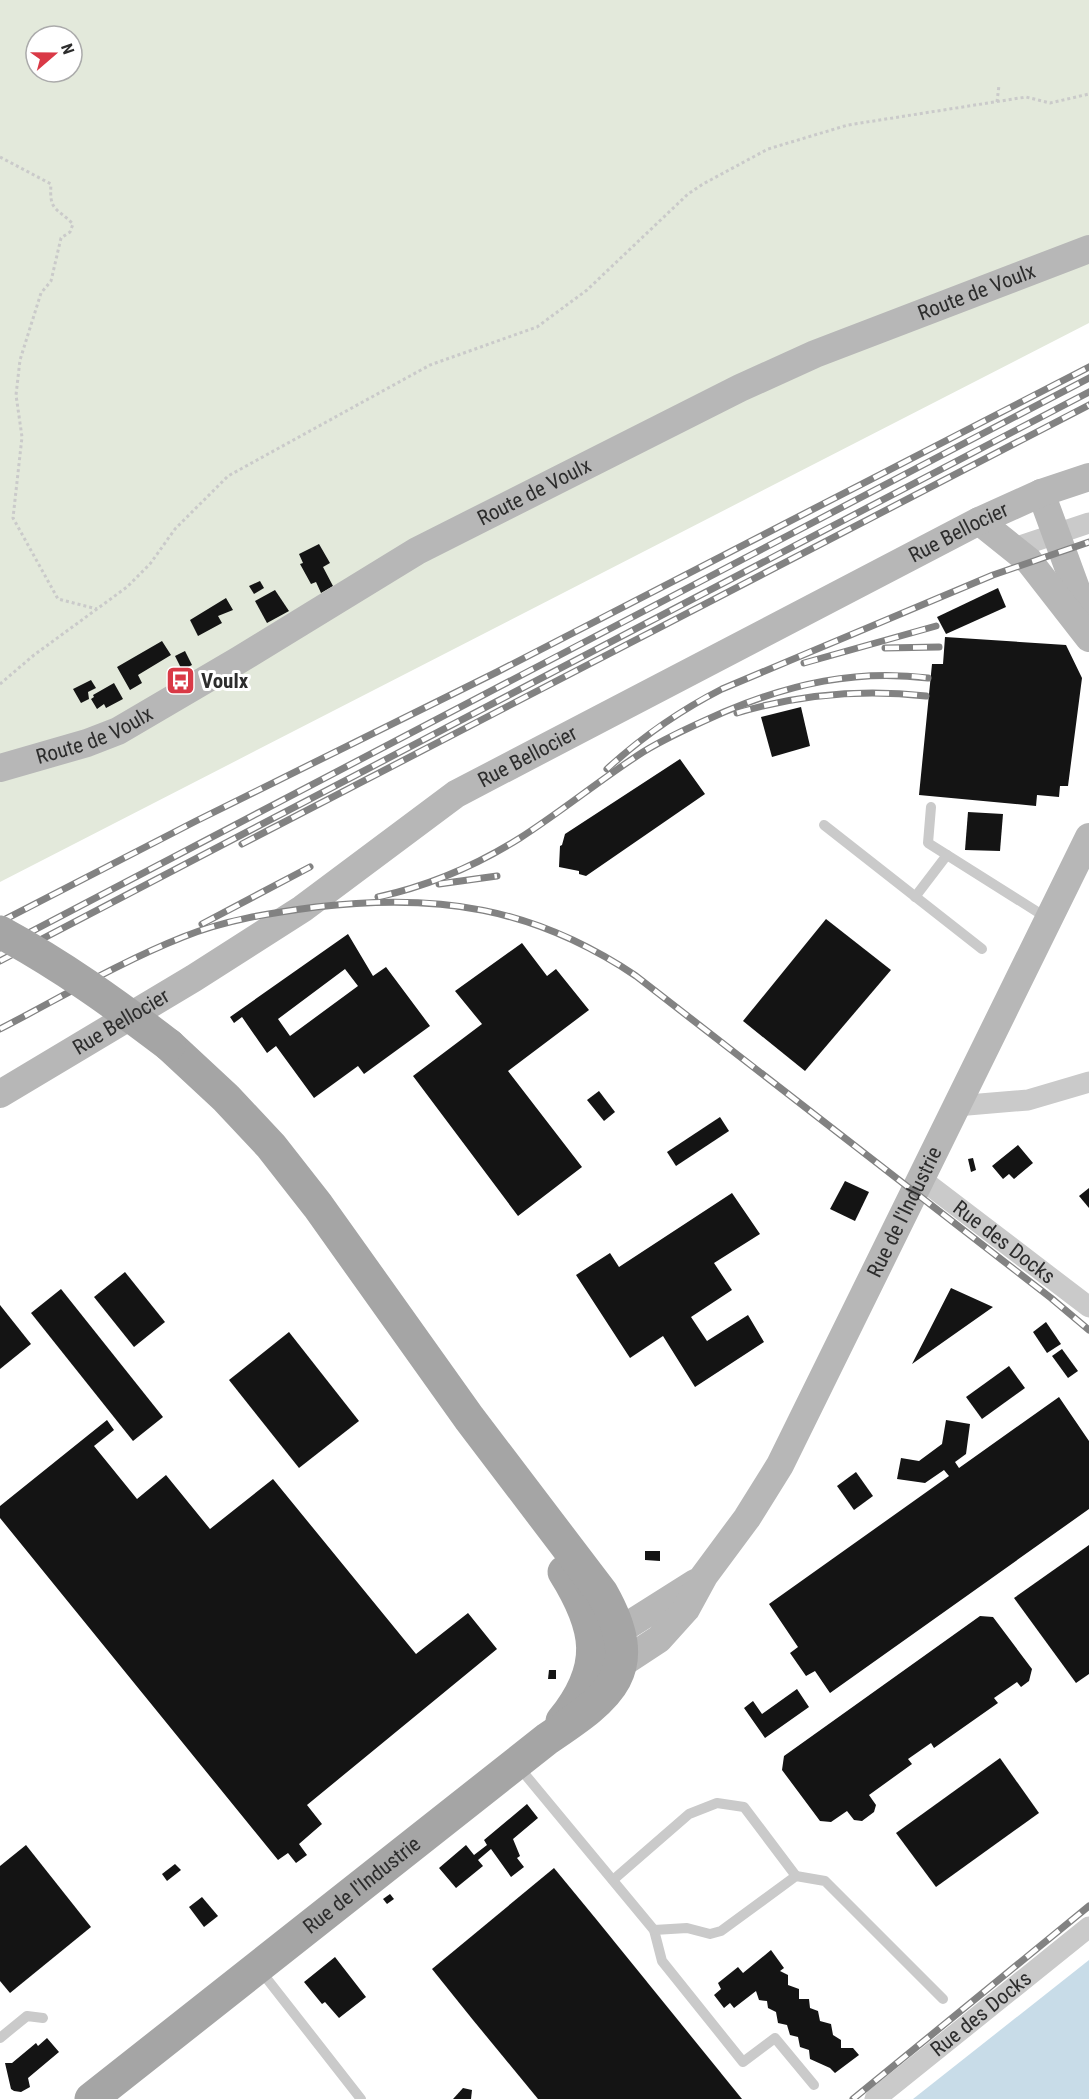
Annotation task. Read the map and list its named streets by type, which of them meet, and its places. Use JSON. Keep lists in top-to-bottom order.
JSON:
{
  "streets": {
    "main road": ["Route de Voulx", "Rue Bellocier", "Rue de l'Industrie"],
    "street": ["Rue des Docks"]
  },
  "crossings": [
    ["Rue de l'Industrie", "Rue des Docks"]
  ],
  "places": {
    "bus stop": ["Voulx"]
  },
  "north": "right"
}
